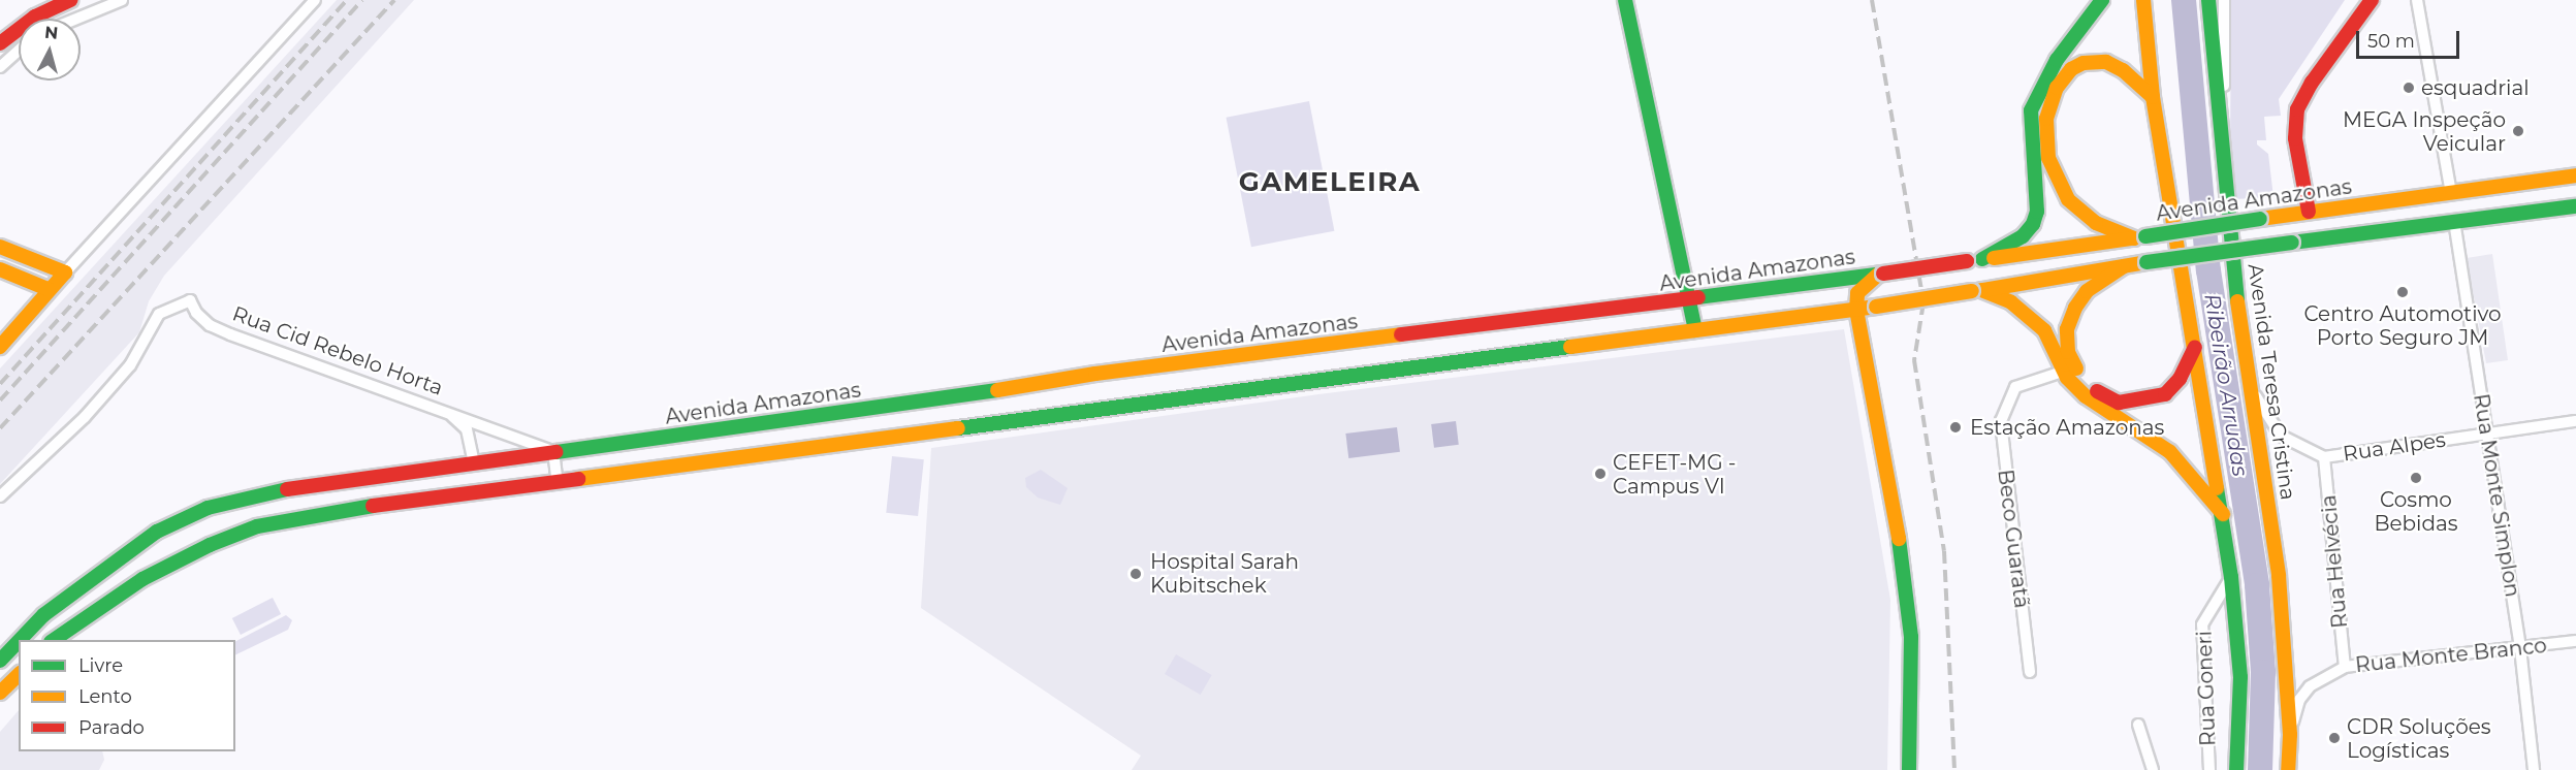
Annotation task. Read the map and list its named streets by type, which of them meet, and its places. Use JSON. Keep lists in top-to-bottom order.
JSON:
{
  "streets": {
    "main road": ["Avenida Amazonas", "Avenida Teresa Cristina"],
    "street": [
      "Rua Cid Rebelo Horta",
      "Rua Alpes",
      "Rua Monte Simplon",
      "Beco Guaratã",
      "Rua Helvécia",
      "Rua Monte Branco",
      "Rua Goneri"
    ]
  },
  "crossings": [
    ["Avenida Amazonas", "Rua Cid Rebelo Horta"],
    ["Avenida Teresa Cristina", "Rua Alpes"],
    ["Avenida Teresa Cristina", "Rua Monte Branco"],
    ["Rua Alpes", "Rua Monte Simplon"],
    ["Rua Alpes", "Rua Helvécia"],
    ["Rua Monte Simplon", "Rua Monte Branco"],
    ["Rua Helvécia", "Rua Monte Branco"]
  ],
  "districts": ["GAMELEIRA"],
  "water": ["Ribeirão Arrudas"],
  "places": [
    "esquadrial",
    "MEGA Inspeção Veicular",
    "Centro Automotivo Porto Seguro JM",
    "Estação Amazonas",
    "CEFET-MG - Campus VI",
    "Cosmo Bebidas",
    "Hospital Sarah Kubitschek",
    "CDR Soluções Logísticas"
  ],
  "legend": ["Livre", "Lento", "Parado"],
  "scale_bar": "50 m",
  "north": "top"
}
